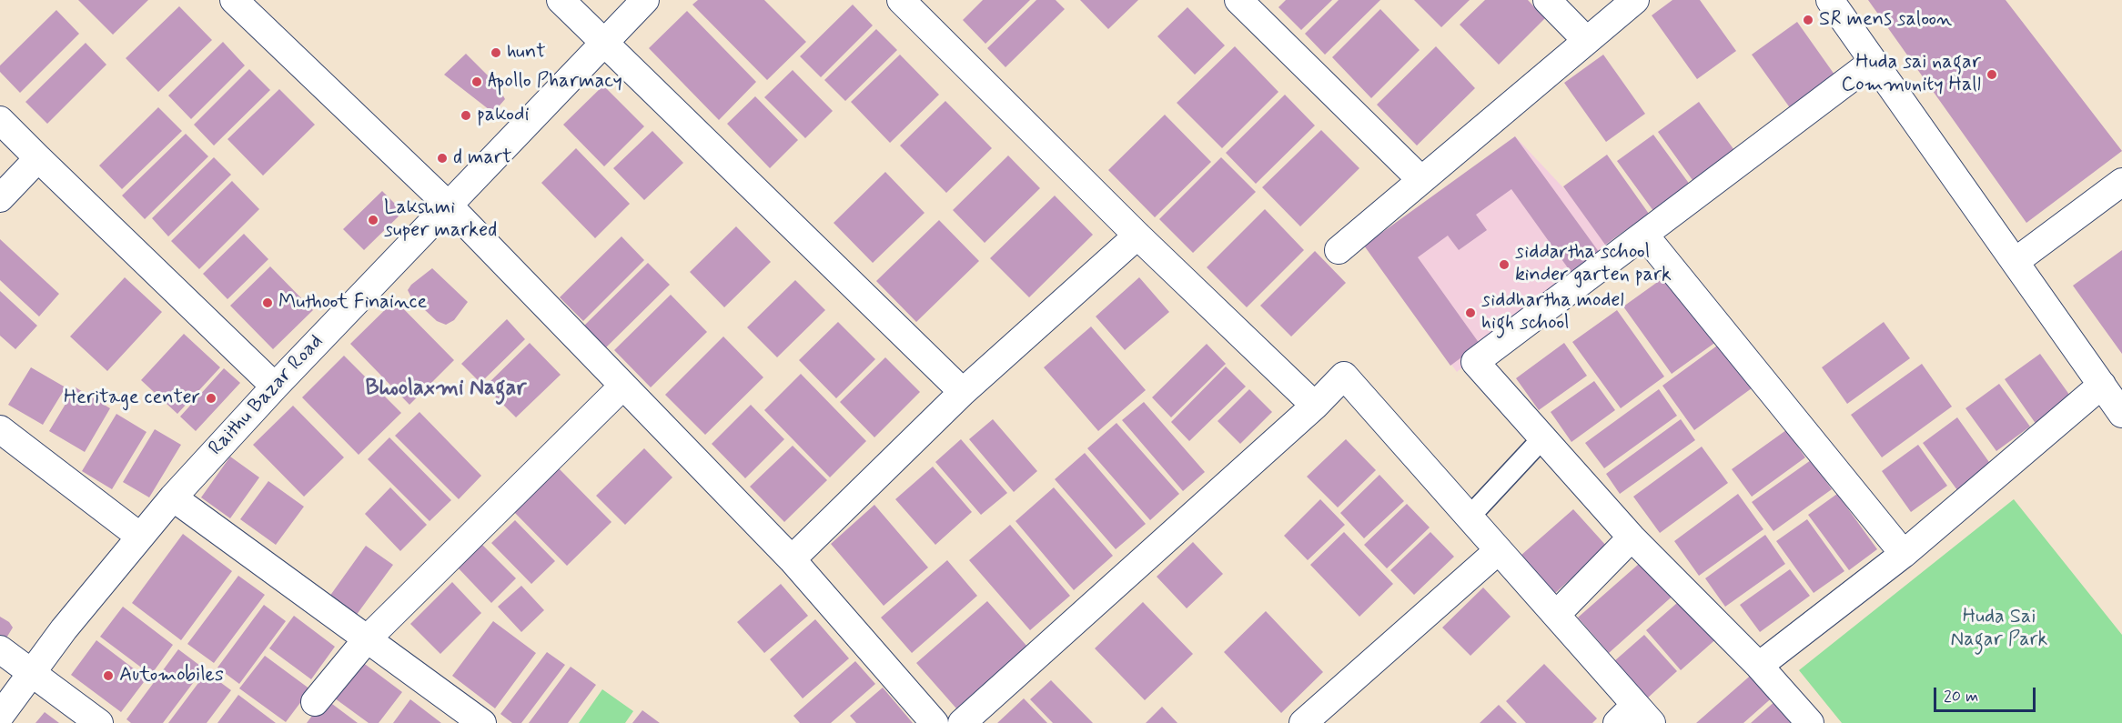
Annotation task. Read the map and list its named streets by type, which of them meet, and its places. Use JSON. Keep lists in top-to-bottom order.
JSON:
{
  "streets": {
    "street": ["Raithu Bazar Road"]
  },
  "districts": ["Bhoolaxmi Nagar"],
  "parks": ["Huda Sai Nagar Park"],
  "places": [
    "SR mens saloon",
    "hunt",
    "Huda sai nagar Community Hall",
    "Apollo Pharmacy",
    "pakodi",
    "d mart",
    "Lakshmi super marked",
    "siddartha school kinder garten park",
    "Muthoot Finaince",
    "siddhartha model high school",
    "Heritage center",
    "Automobiles"
  ],
  "scale_bar": "20 m"
}
